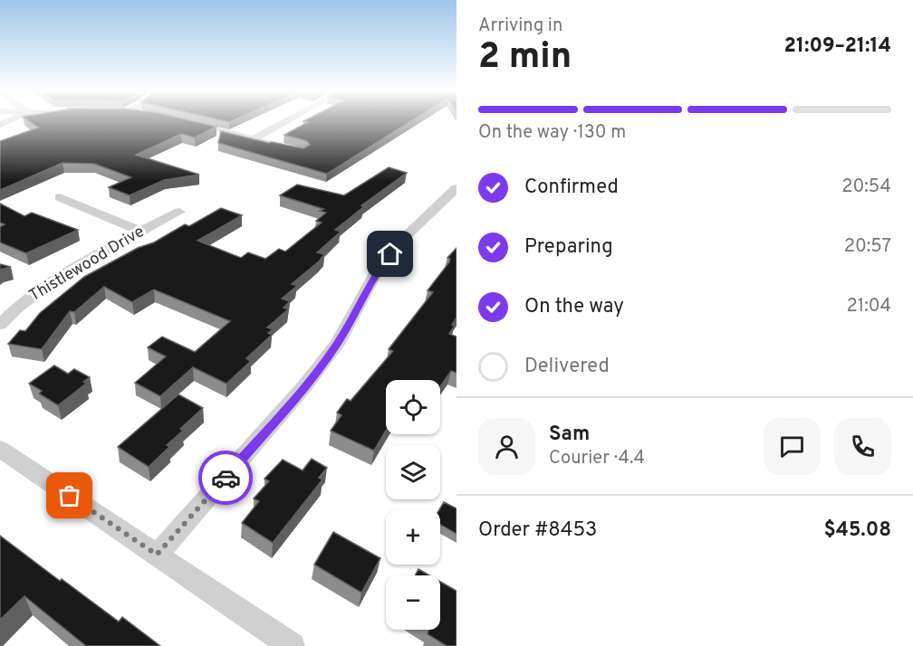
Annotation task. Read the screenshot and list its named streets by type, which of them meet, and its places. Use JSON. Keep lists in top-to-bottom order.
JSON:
{
  "streets": {
    "street": ["Thistlewood Drive"]
  },
  "page": {
    "heading": ["2 min", "Arriving in", "21:09–21:14"],
    "panel": [
      "Sam",
      "Courier · 4.4",
      "Order #8453",
      "$45.08"
    ],
    "bar": "On the way · 130 m",
    "list": [
      ["Confirmed", "20:54"],
      ["Preparing", "20:57"],
      ["On the way", "21:04"],
      "Delivered"
    ],
    "map_buttons": ["+", "−"]
  }
}
